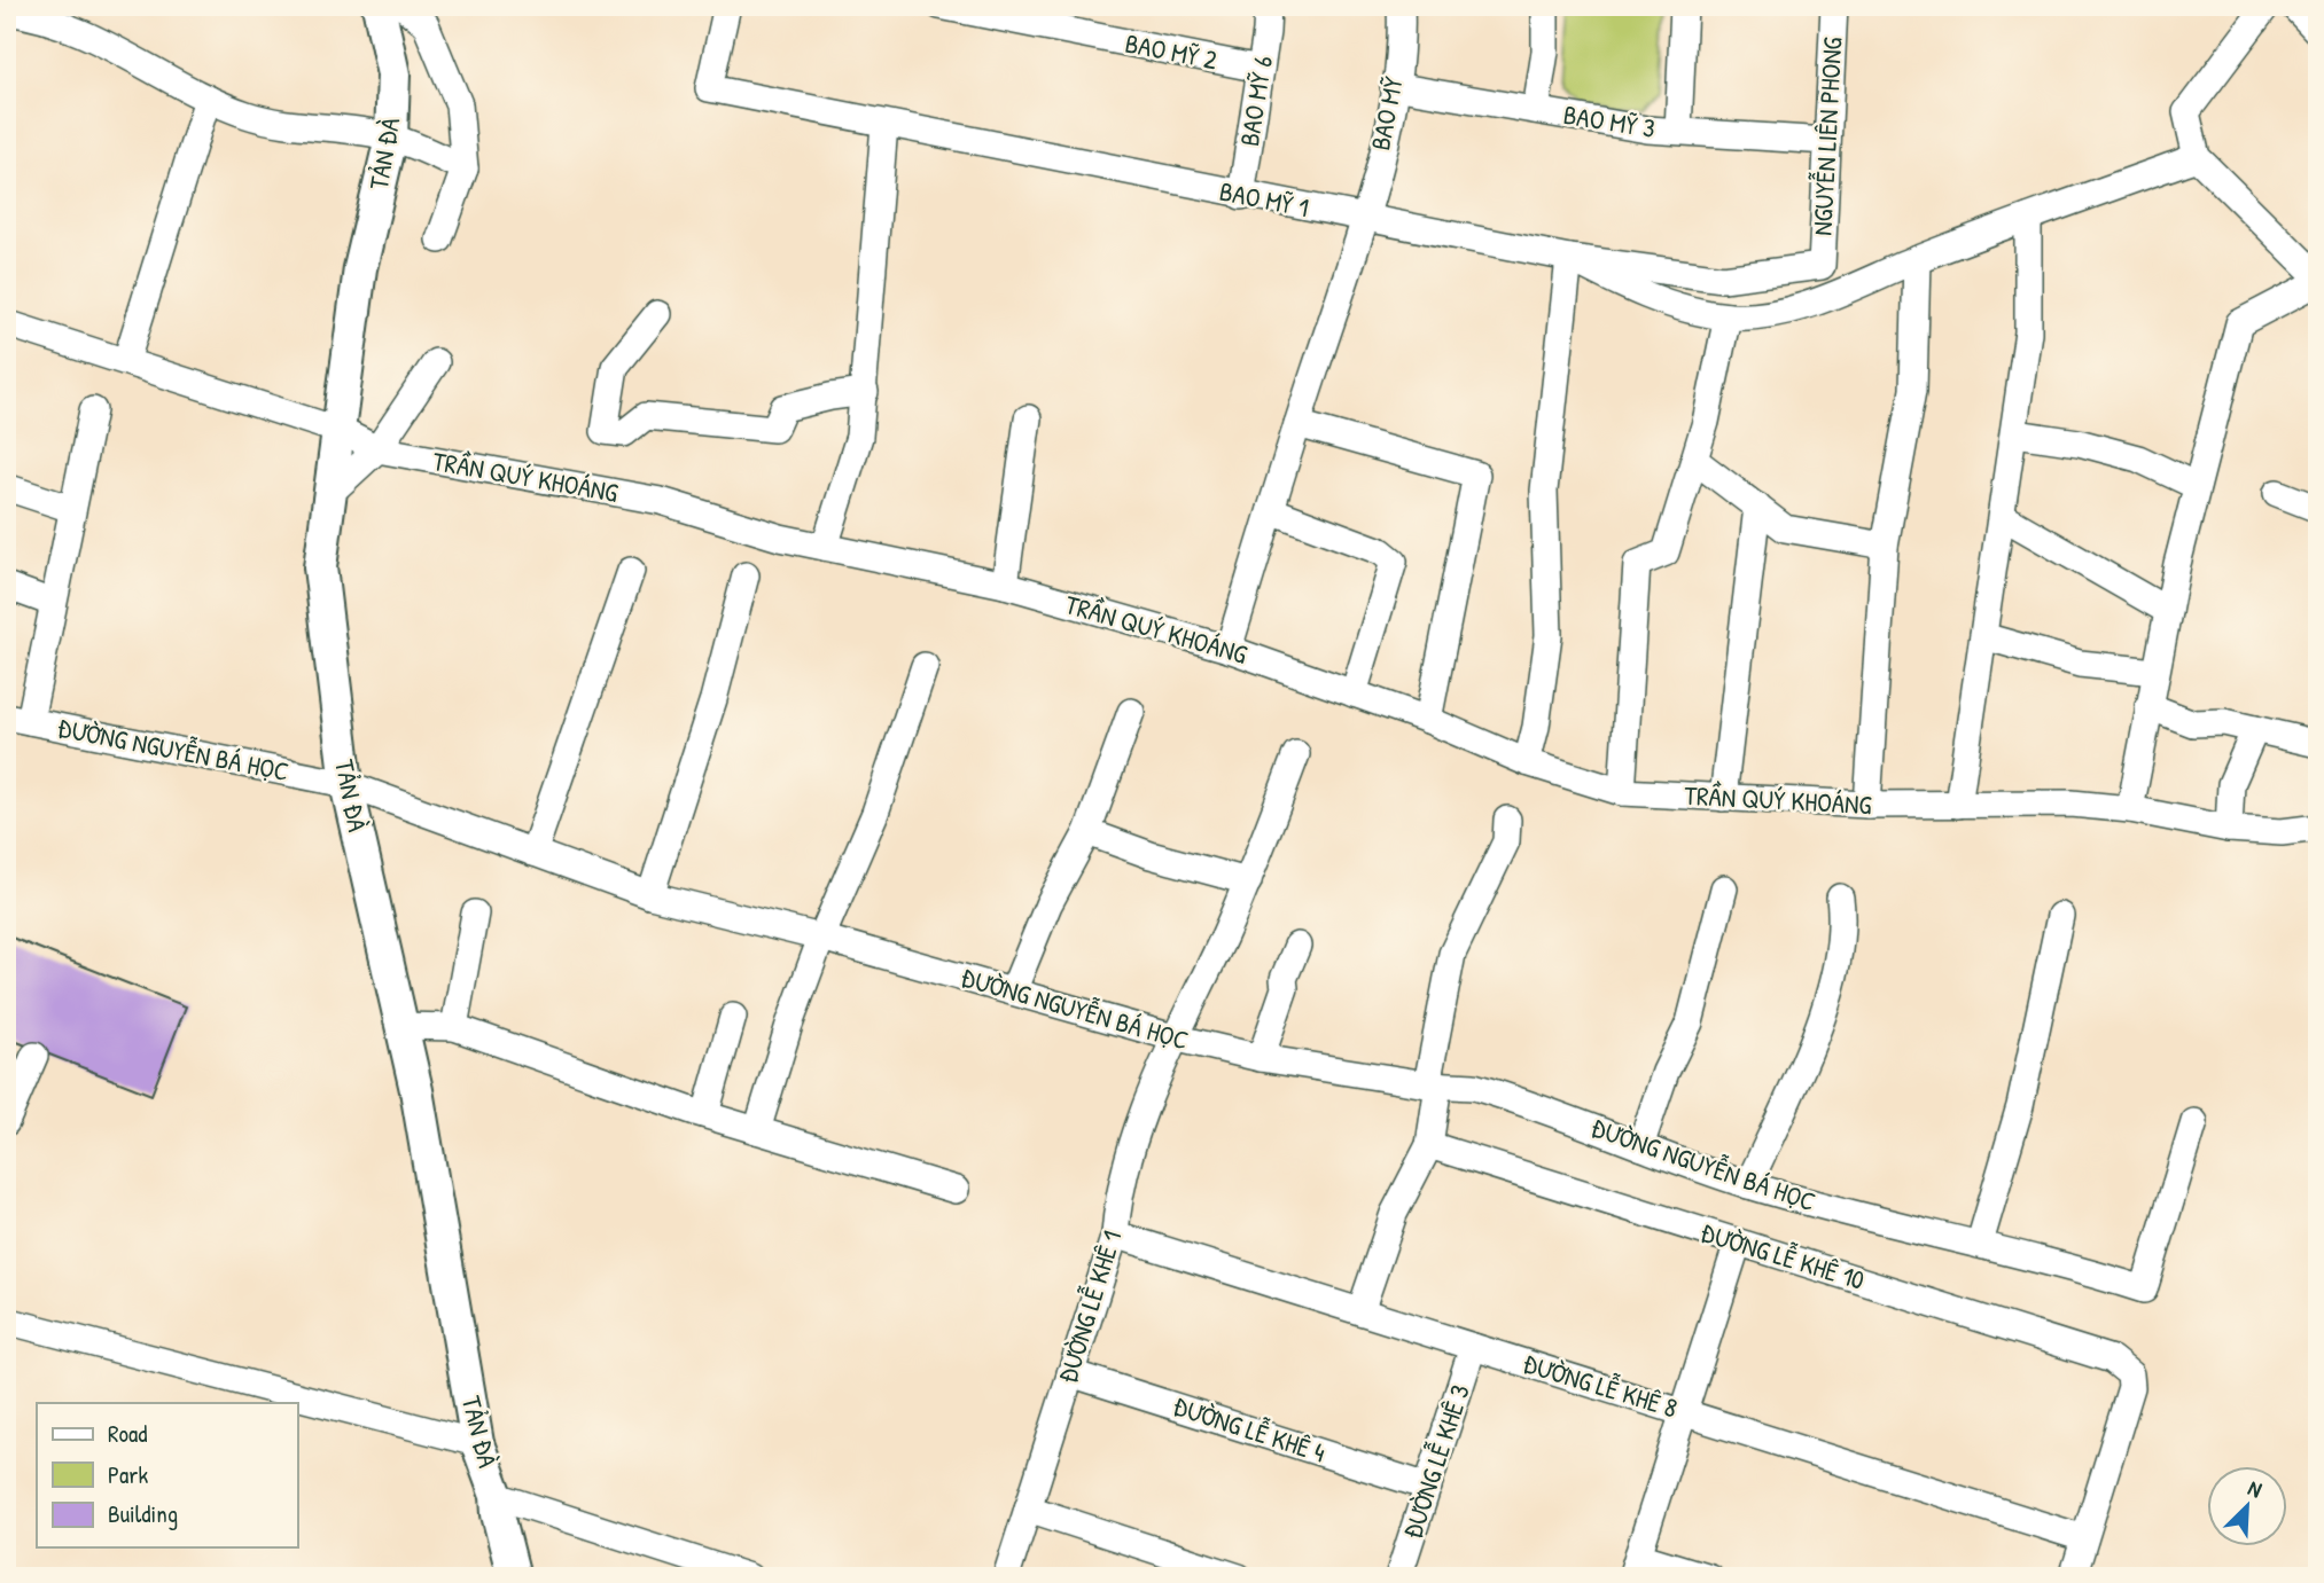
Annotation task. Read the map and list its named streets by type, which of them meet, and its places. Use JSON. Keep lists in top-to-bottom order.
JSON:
{
  "streets": {
    "main road": ["TẢN ĐÀ"],
    "street": [
      "BAO MỸ 2",
      "BAO MỸ 6",
      "BAO MỸ",
      "BAO MỸ 3",
      "NGUYỄN LIÊN PHONG",
      "BAO MỸ 1",
      "TRẦN QUÝ KHOÁNG",
      "ĐƯỜNG NGUYỄN BÁ HỌC",
      "ĐƯỜNG LỄ KHÊ 10",
      "ĐƯỜNG LỄ KHÊ 1",
      "ĐƯỜNG LỄ KHÊ 8",
      "ĐƯỜNG LỄ KHÊ 4",
      "ĐƯỜNG LỄ KHÊ 3"
    ]
  },
  "crossings": [
    ["BAO MỸ 2", "BAO MỸ 6"],
    ["BAO MỸ 6", "BAO MỸ 1"],
    ["BAO MỸ", "BAO MỸ 3"],
    ["BAO MỸ", "BAO MỸ 1"],
    ["BAO MỸ", "TRẦN QUÝ KHOÁNG"],
    ["BAO MỸ 3", "NGUYỄN LIÊN PHONG"],
    ["NGUYỄN LIÊN PHONG", "BAO MỸ 1"],
    ["TẢN ĐÀ", "TRẦN QUÝ KHOÁNG"],
    ["TẢN ĐÀ", "ĐƯỜNG NGUYỄN BÁ HỌC"],
    ["ĐƯỜNG NGUYỄN BÁ HỌC", "ĐƯỜNG LỄ KHÊ 1"],
    ["ĐƯỜNG LỄ KHÊ 10", "ĐƯỜNG LỄ KHÊ 8"],
    ["ĐƯỜNG LỄ KHÊ 1", "ĐƯỜNG LỄ KHÊ 8"],
    ["ĐƯỜNG LỄ KHÊ 1", "ĐƯỜNG LỄ KHÊ 4"],
    ["ĐƯỜNG LỄ KHÊ 8", "ĐƯỜNG LỄ KHÊ 3"],
    ["ĐƯỜNG LỄ KHÊ 4", "ĐƯỜNG LỄ KHÊ 3"]
  ],
  "legend": ["Road", "Park", "Building"],
  "north": "top right"
}
